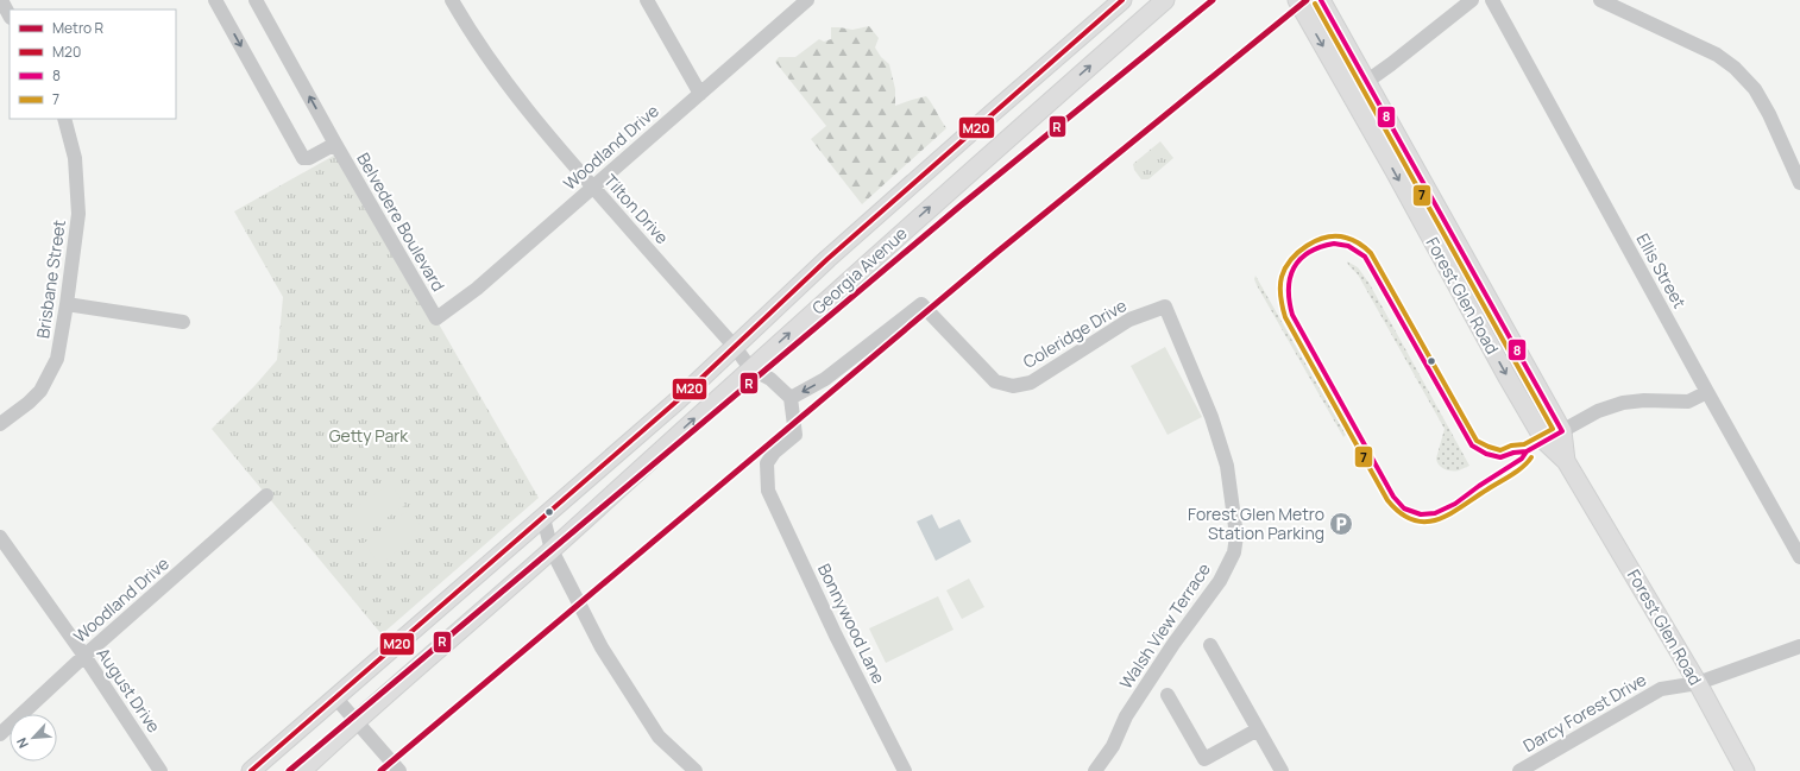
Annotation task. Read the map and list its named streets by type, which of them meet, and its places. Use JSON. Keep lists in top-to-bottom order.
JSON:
{
  "streets": {
    "main road": ["Georgia Avenue", "Forest Glen Road"],
    "street": [
      "Woodland Drive",
      "Tilton Drive",
      "Belvedere Boulevard",
      "Ellis Street",
      "Brisbane Street",
      "Coleridge Drive",
      "Bonnywood Lane",
      "Walsh View Terrace",
      "August Drive",
      "Darcy Forest Drive"
    ]
  },
  "crossings": [
    ["Woodland Drive", "Tilton Drive"],
    ["Woodland Drive", "Belvedere Boulevard"],
    ["Woodland Drive", "August Drive"],
    ["Tilton Drive", "Georgia Avenue"],
    ["Forest Glen Road", "Darcy Forest Drive"],
    ["Coleridge Drive", "Bonnywood Lane"],
    ["Coleridge Drive", "Walsh View Terrace"]
  ],
  "one_way": ["Coleridge Drive"],
  "parks": ["Getty Park"],
  "places": {
    "parking": ["Forest Glen Metro Station Parking"]
  },
  "lines": [
    "metro line R",
    "transit line M20",
    "transit line 8",
    "transit line 7"
  ],
  "legend": [
    "Metro R",
    "M20",
    "8",
    "7"
  ],
  "north": "bottom left"
}
